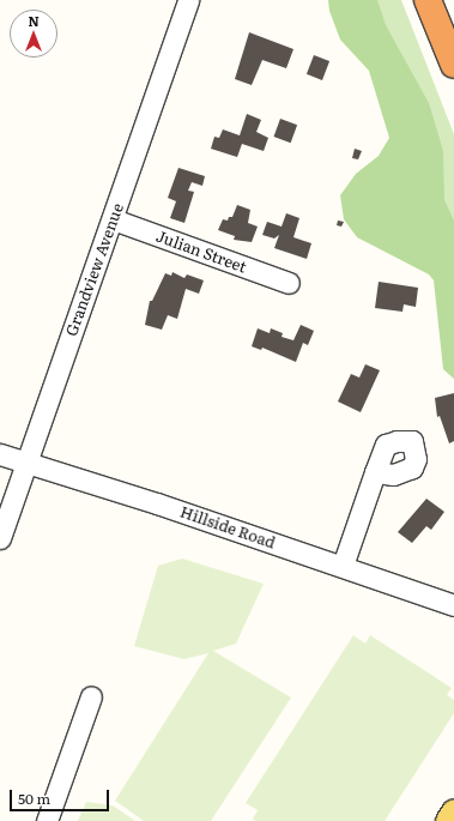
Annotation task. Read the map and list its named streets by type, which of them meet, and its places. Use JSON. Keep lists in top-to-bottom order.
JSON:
{
  "streets": {
    "street": ["Julian Street", "Grandview Avenue", "Hillside Road"]
  },
  "crossings": [
    ["Julian Street", "Grandview Avenue"],
    ["Grandview Avenue", "Hillside Road"]
  ],
  "scale_bar": "50 m",
  "north": "top"
}
